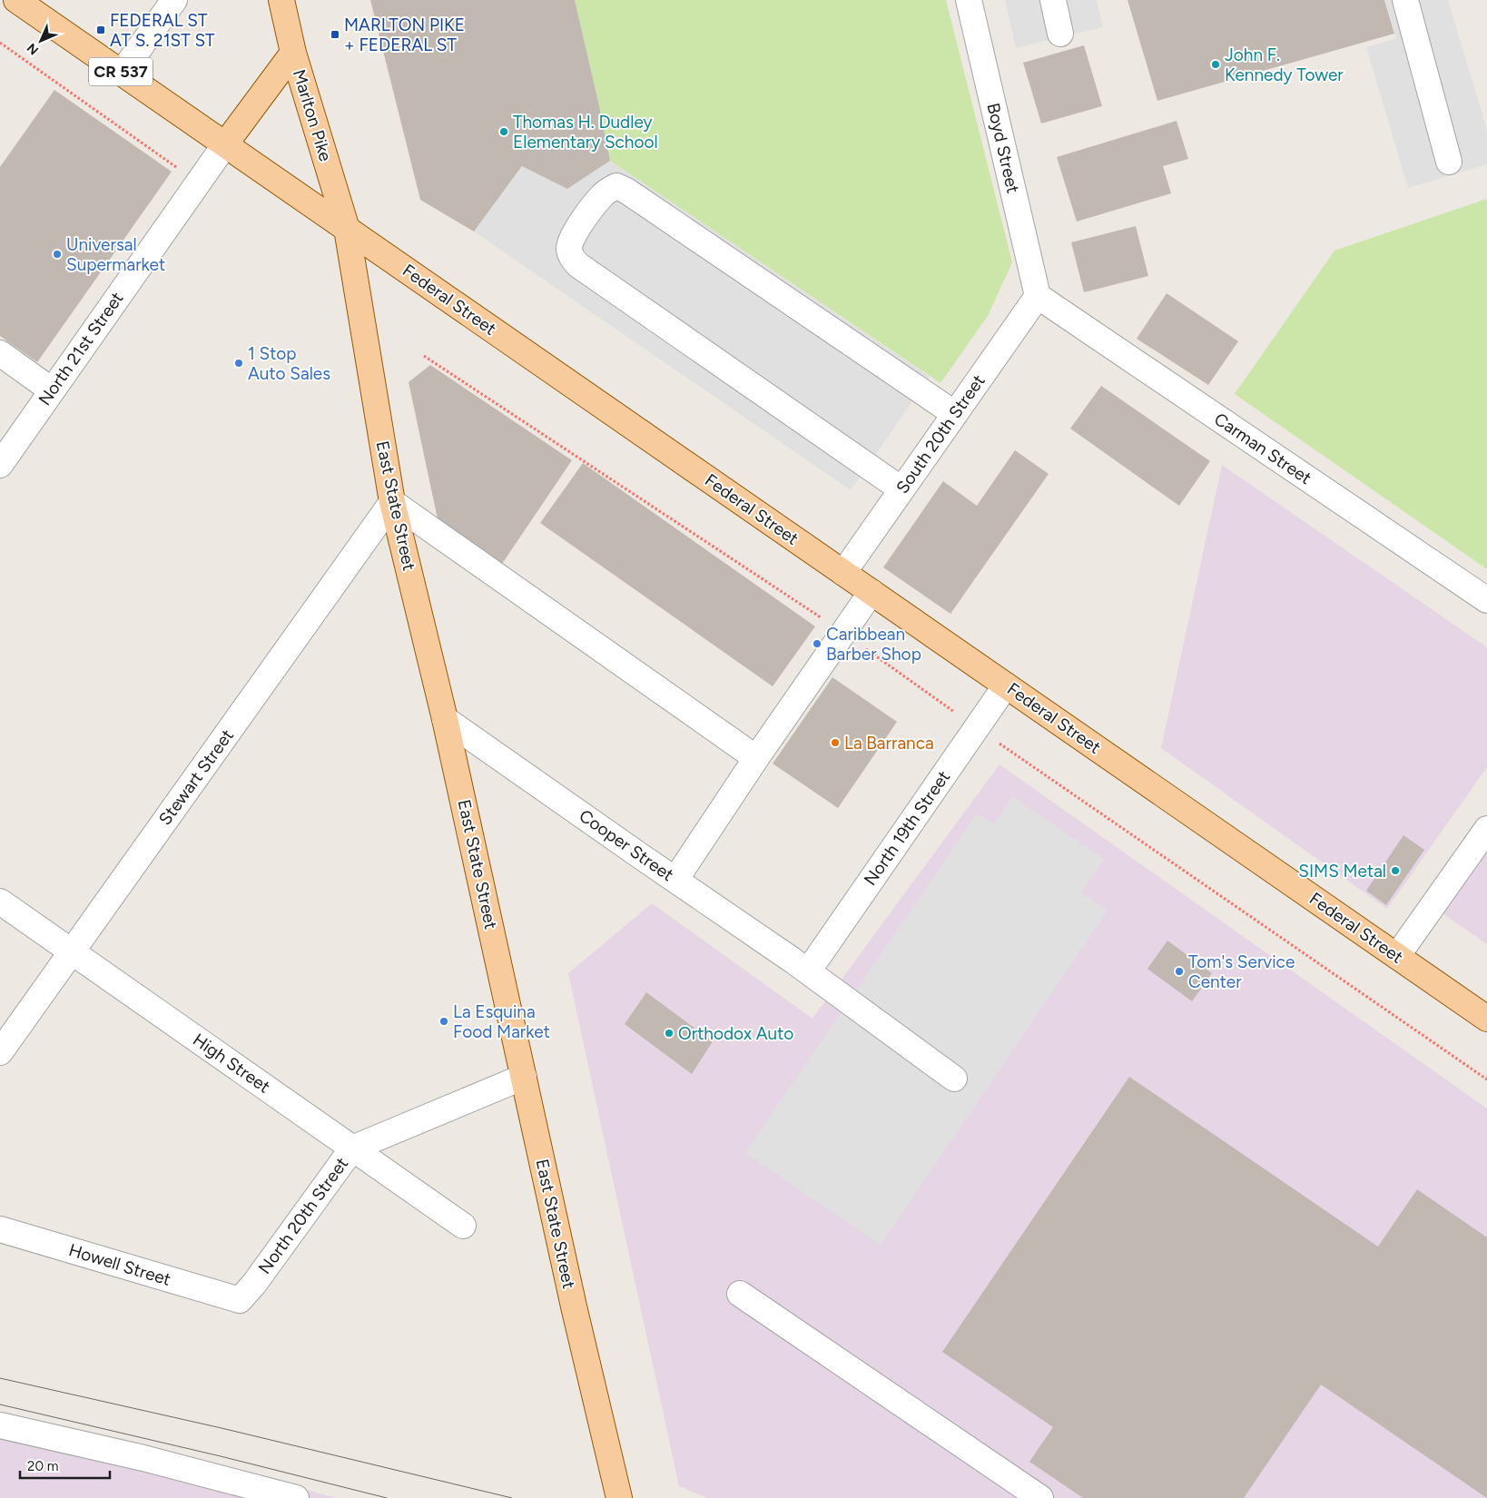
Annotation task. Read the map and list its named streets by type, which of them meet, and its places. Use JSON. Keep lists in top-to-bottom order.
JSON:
{
  "streets": {
    "main road": [
      "CR 537",
      "Marlton Pike",
      "Federal Street",
      "East State Street"
    ],
    "street": [
      "Boyd Street",
      "North 21st Street",
      "South 20th Street",
      "Carman Street",
      "Stewart Street",
      "North 19th Street",
      "Cooper Street",
      "High Street",
      "North 20th Street",
      "Howell Street"
    ]
  },
  "crossings": [
    ["Marlton Pike", "Federal Street"],
    ["Marlton Pike", "East State Street"],
    ["Boyd Street", "South 20th Street"],
    ["Boyd Street", "Carman Street"],
    ["Federal Street", "North 21st Street"],
    ["Federal Street", "South 20th Street"],
    ["Federal Street", "East State Street"],
    ["Federal Street", "North 19th Street"],
    ["South 20th Street", "Carman Street"],
    ["East State Street", "Stewart Street"],
    ["East State Street", "Cooper Street"],
    ["East State Street", "North 20th Street"],
    ["Stewart Street", "High Street"],
    ["North 19th Street", "Cooper Street"],
    ["High Street", "North 20th Street"],
    ["North 20th Street", "Howell Street"]
  ],
  "places": {
    "transit": ["FEDERAL ST AT S. 21ST ST", "MARLTON PIKE + FEDERAL ST"],
    "other": [
      "John F. Kennedy Tower",
      "Thomas H. Dudley Elementary School",
      "Universal Supermarket",
      "1 Stop Auto Sales",
      "Caribbean Barber Shop",
      "La Barranca",
      "SIMS Metal",
      "Tom's Service Center",
      "La Esquina Food Market",
      "Orthodox Auto"
    ]
  },
  "scale_bar": "20 m",
  "north": "bottom left"
}
